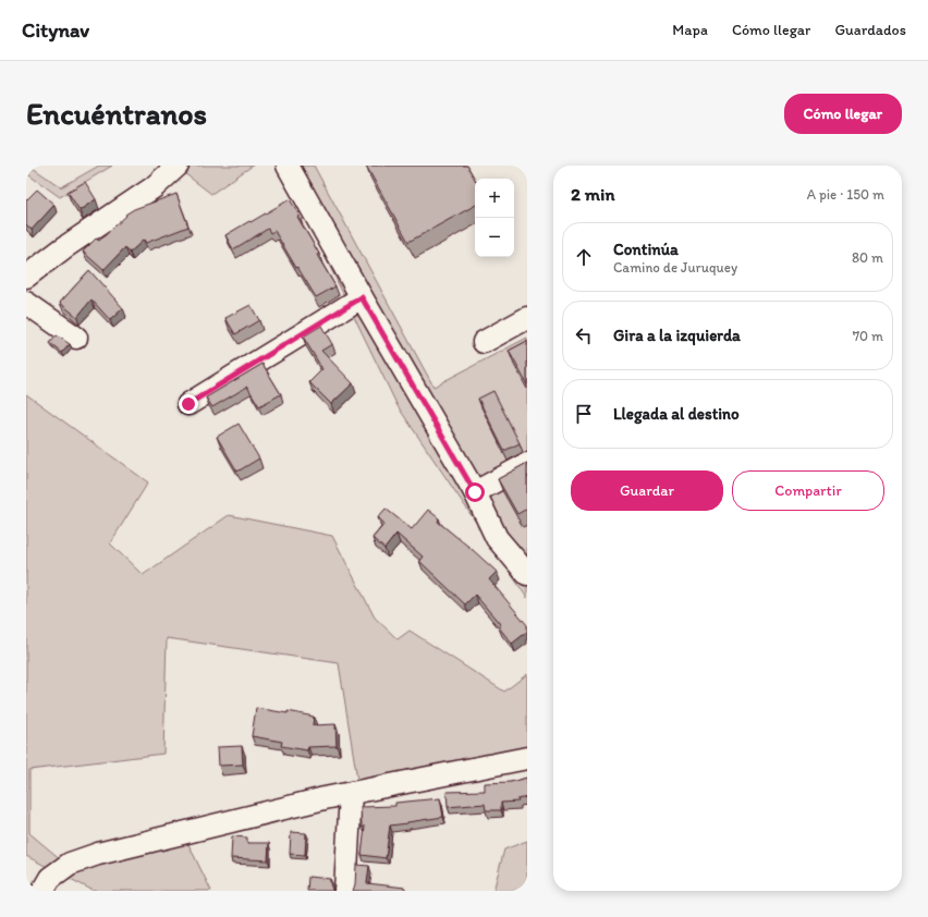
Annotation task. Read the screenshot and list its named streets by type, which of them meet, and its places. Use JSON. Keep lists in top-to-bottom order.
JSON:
{
  "page": {
    "header": "Citynav",
    "nav": ["Mapa", "Cómo llegar", "Guardados"],
    "buttons": [
      "Cómo llegar",
      ["Guardar", "Compartir"]
    ],
    "title": "Encuéntranos",
    "heading": ["2 min", "A pie · 150 m"],
    "map_buttons": ["+", "−"],
    "list": [
      ["Continúa", "Camino de Juruquey", "80 m"],
      ["Gira a la izquierda", "70 m"],
      "Llegada al destino"
    ]
  }
}
